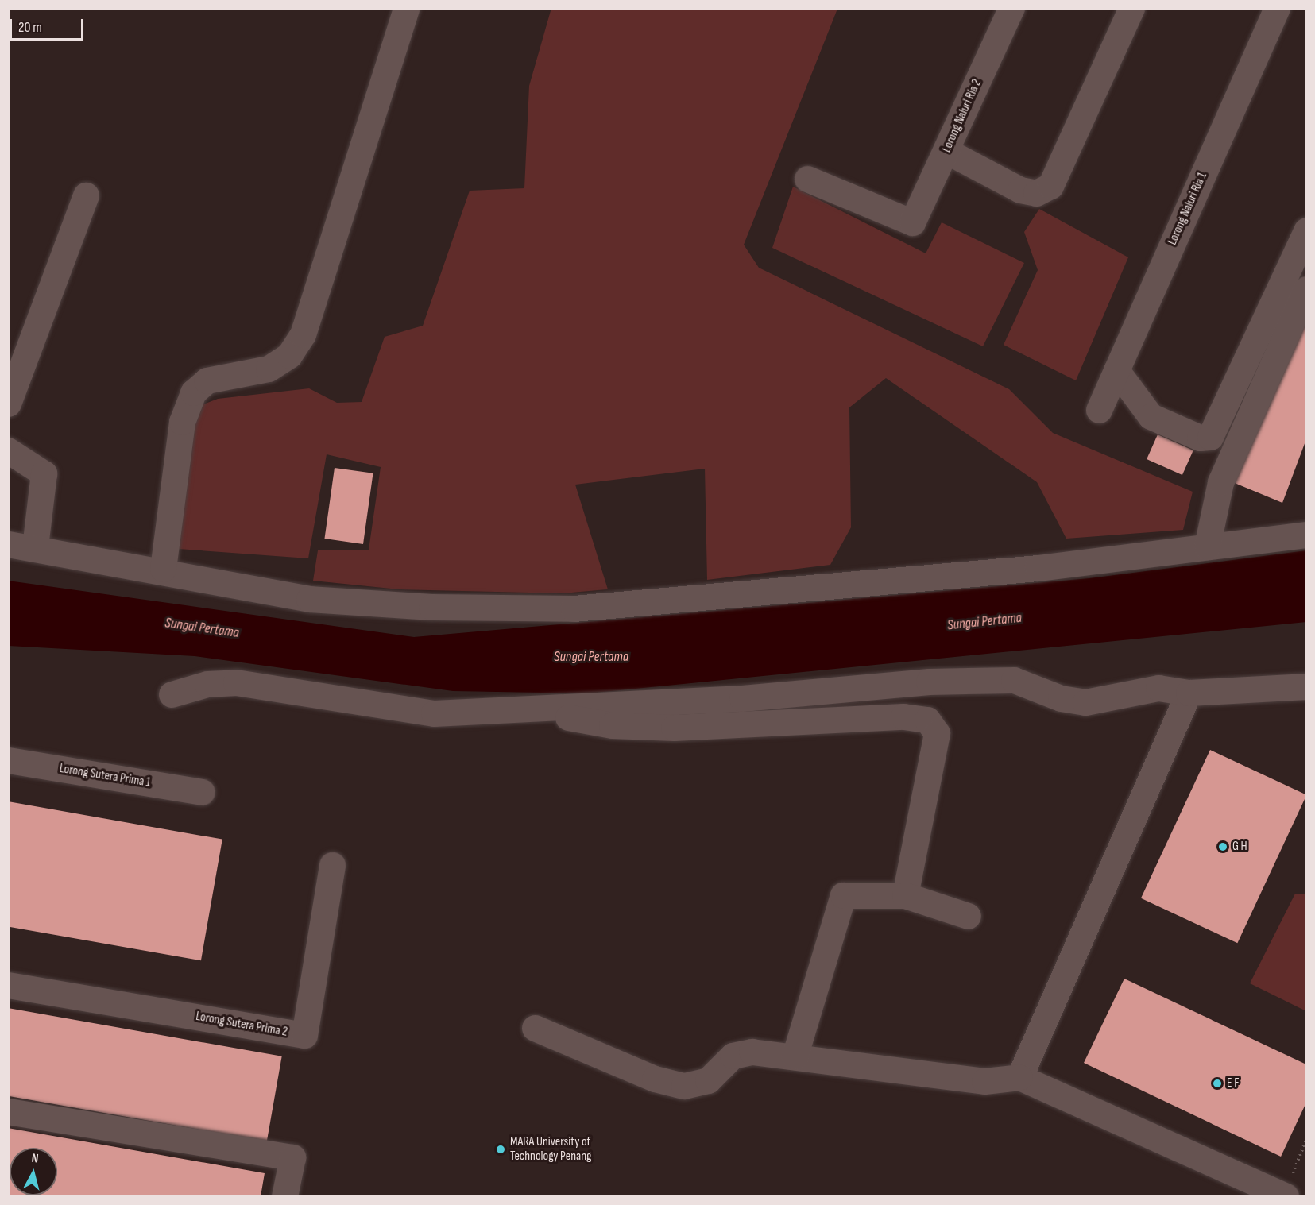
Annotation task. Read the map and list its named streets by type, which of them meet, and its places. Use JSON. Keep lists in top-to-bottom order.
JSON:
{
  "streets": {
    "street": [
      "Lorong Naluri Ria 2",
      "Lorong Naluri Ria 1",
      "Lorong Sutera Prima 1",
      "Lorong Sutera Prima 2"
    ]
  },
  "water": ["Sungai Pertama"],
  "places": ["G H", "E F", "MARA University of Technology Penang"],
  "scale_bar": "20 m",
  "north": "top"
}
